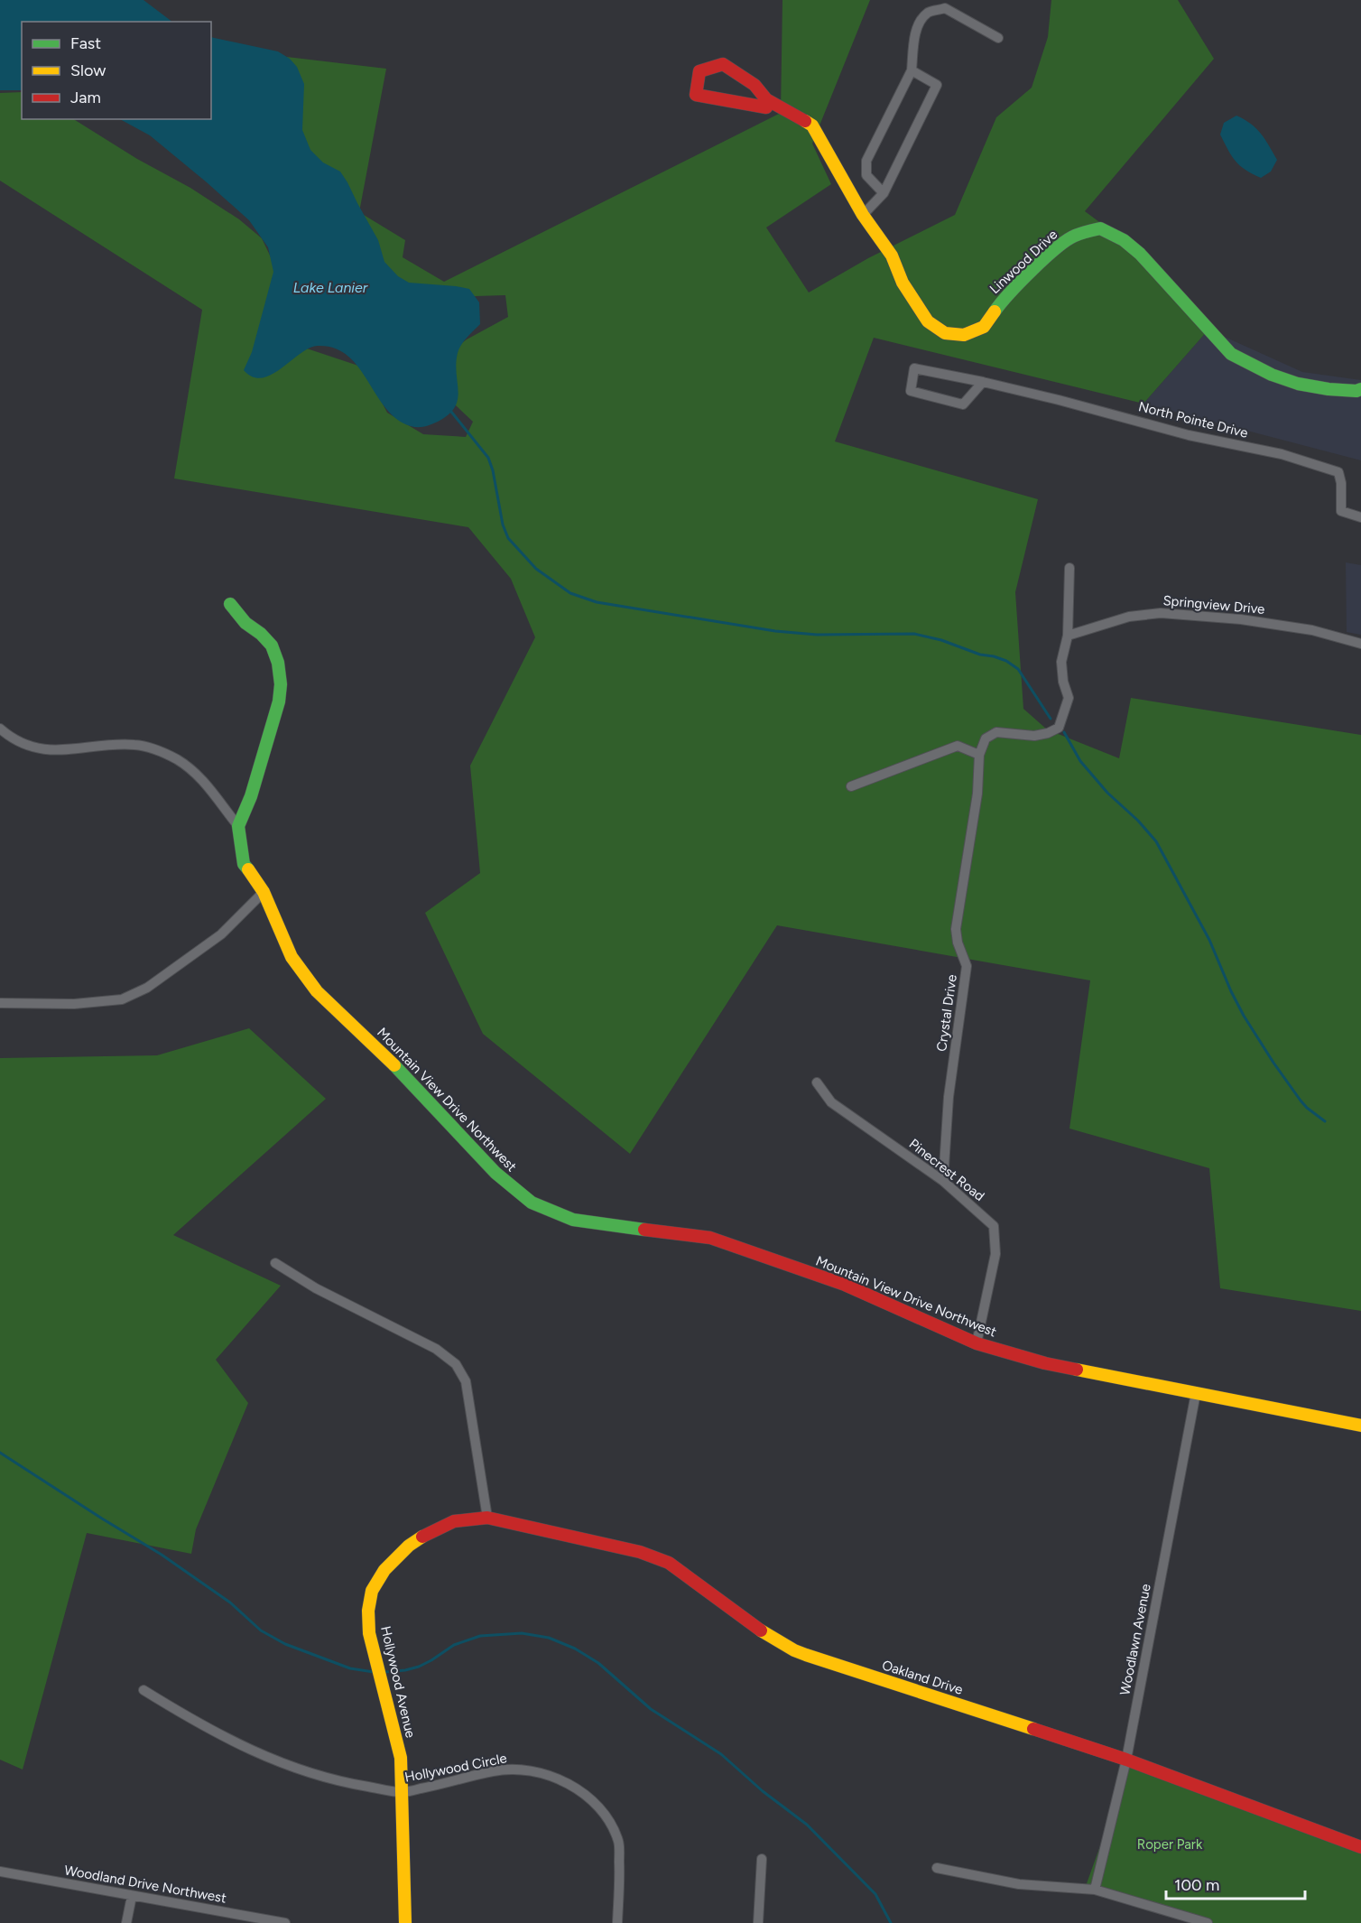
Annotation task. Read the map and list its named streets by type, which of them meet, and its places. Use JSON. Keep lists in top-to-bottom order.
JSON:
{
  "streets": {
    "street": [
      "Linwood Drive",
      "North Pointe Drive",
      "Springview Drive",
      "Crystal Drive",
      "Mountain View Drive Northwest",
      "Pinecrest Road",
      "Woodlawn Avenue",
      "Oakland Drive",
      "Hollywood Avenue",
      "Hollywood Circle",
      "Woodland Drive Northwest"
    ]
  },
  "crossings": [
    ["Crystal Drive", "Pinecrest Road"],
    ["Mountain View Drive Northwest", "Pinecrest Road"],
    ["Mountain View Drive Northwest", "Woodlawn Avenue"],
    ["Woodlawn Avenue", "Oakland Drive"],
    ["Oakland Drive", "Hollywood Avenue"],
    ["Hollywood Avenue", "Hollywood Circle"]
  ],
  "water": ["Lake Lanier"],
  "parks": ["Roper Park"],
  "legend": ["Fast", "Slow", "Jam"],
  "scale_bar": "100 m"
}
